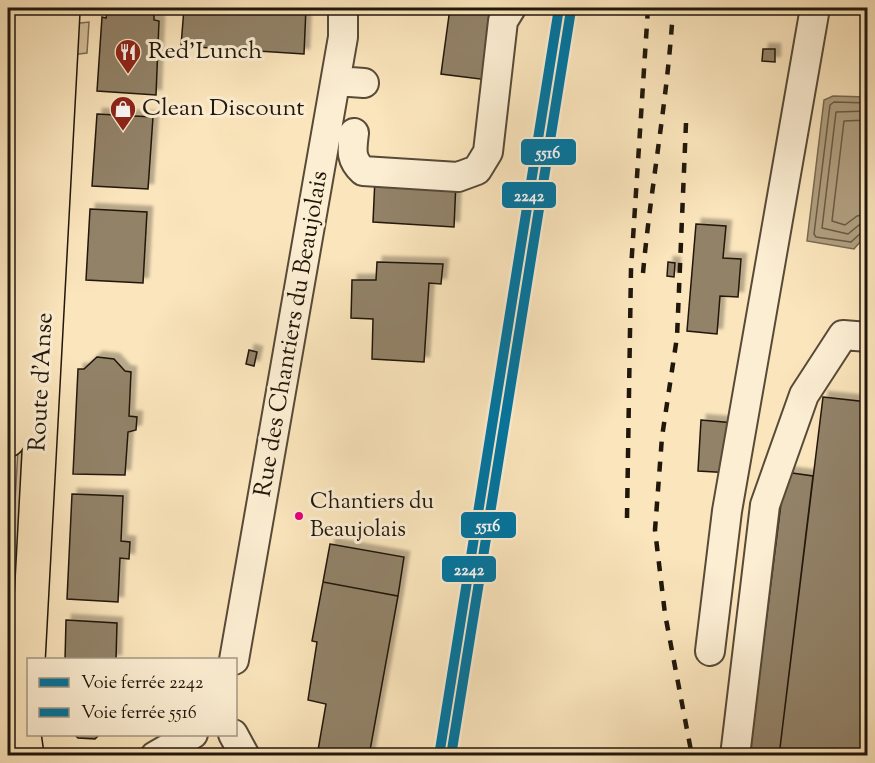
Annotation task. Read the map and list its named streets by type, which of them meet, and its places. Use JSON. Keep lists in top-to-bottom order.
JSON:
{
  "streets": {
    "main road": ["Route d'Anse"],
    "street": ["Rue des Chantiers du Beaujolais"]
  },
  "places": {
    "restaurant": ["Red'Lunch"],
    "shop": ["Clean Discount"],
    "other": ["Chantiers du Beaujolais"]
  },
  "lines": ["rail line 2242", "rail line 5516"],
  "legend": ["Voie ferrée 2242", "Voie ferrée 5516"]
}
